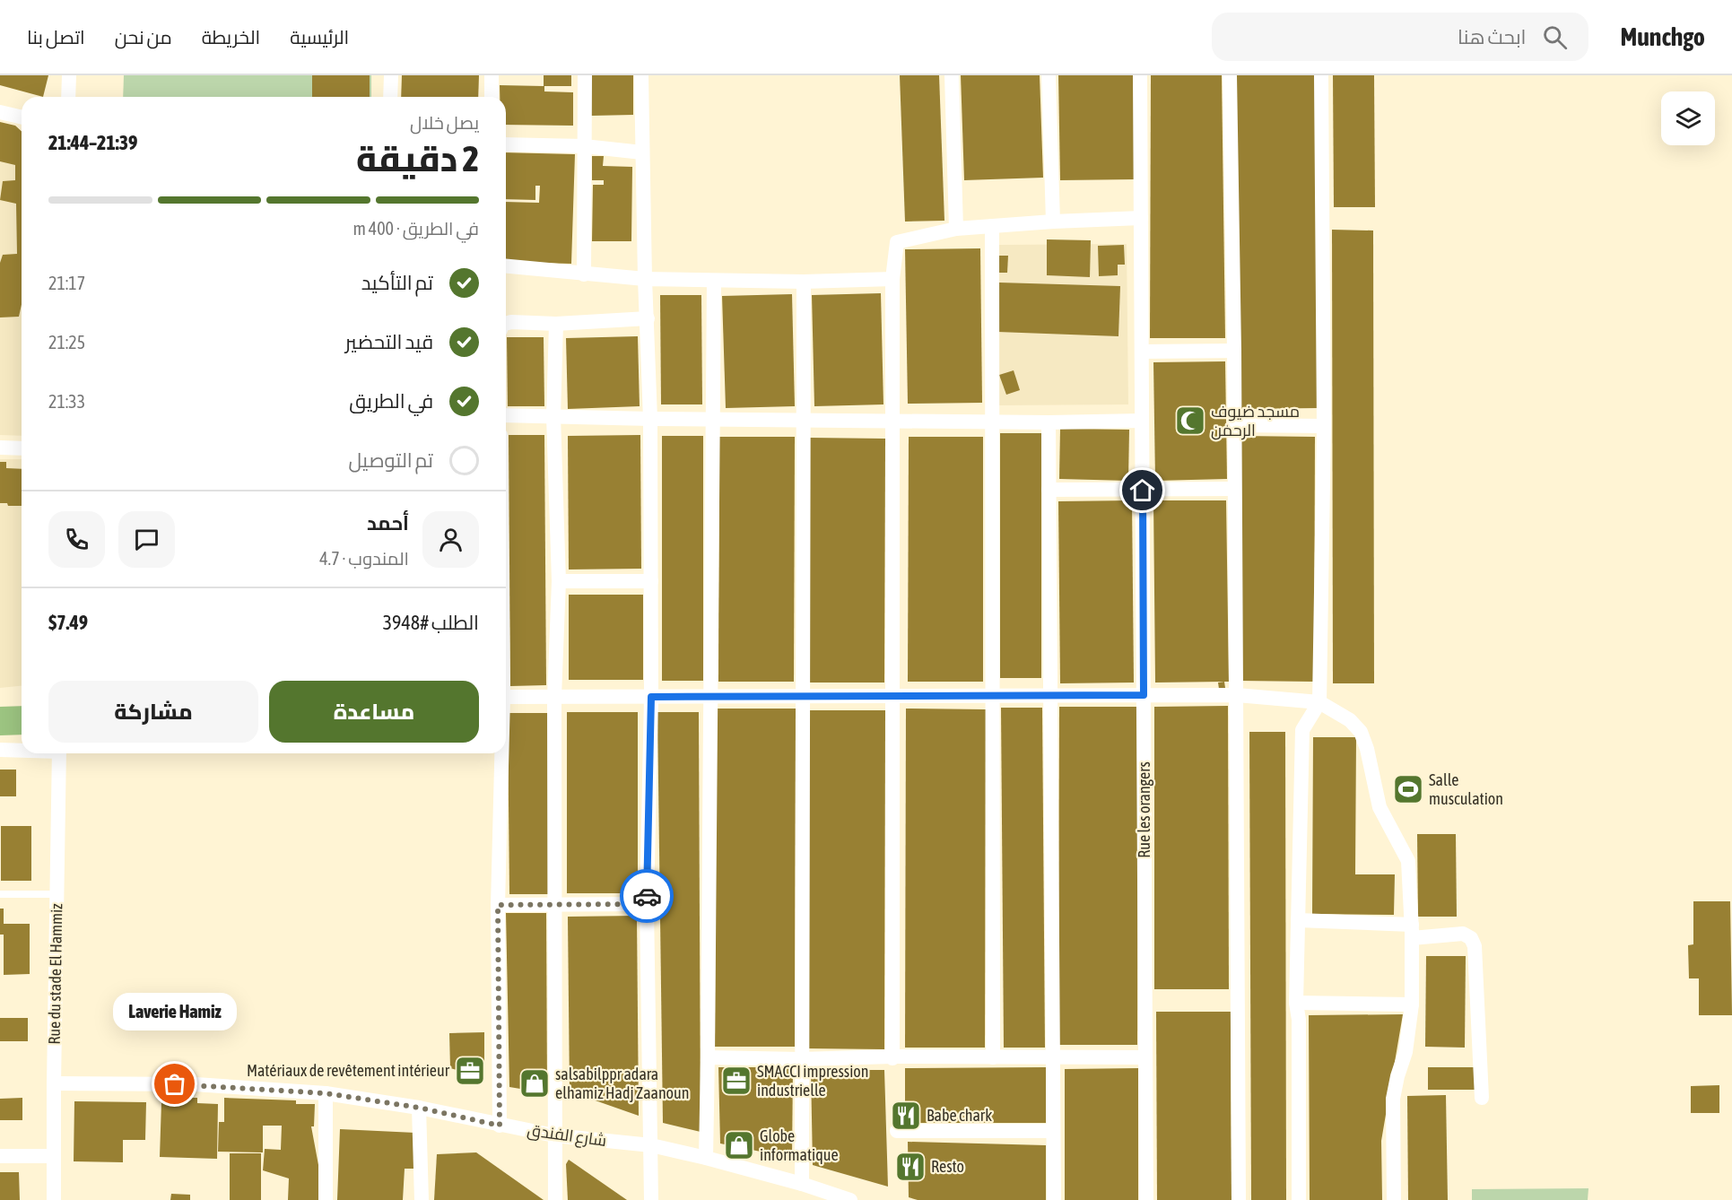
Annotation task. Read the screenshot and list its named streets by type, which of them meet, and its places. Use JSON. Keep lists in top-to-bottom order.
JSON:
{
  "streets": {
    "street": ["Rue les orangers", "Rue du stade El Hammiz", "شارع الفندق"]
  },
  "crossings": [
    ["Rue du stade El Hammiz", "شارع الفندق"]
  ],
  "places": {
    "mosque": ["مسجد ضيوف الرحمٰن"],
    "sports": ["Salle musculation"],
    "office": ["Matériaux de revêtement intérieur", "SMACCI impression industrielle"],
    "shop": ["salsabilppr adara elhamiz Hadj Zaanoun", "Globe informatique"],
    "other": ["Laverie Hamiz"],
    "restaurant": ["Babe chark", "Resto"]
  },
  "page": {
    "header": "Munchgo",
    "search": "ابحث هنا",
    "nav": [
      "الرئيسية",
      "الخريطة",
      "من نحن",
      "اتصل بنا"
    ],
    "heading": ["2 دقيقة", "يصل خلال", "21:39–21:44"],
    "panel": [
      "أحمد",
      "المندوب · 4.7",
      "الطلب #3948",
      "$7.49"
    ],
    "bar": "في الطريق · 400 m",
    "list": [
      ["تم التأكيد", "21:17"],
      ["قيد التحضير", "21:25"],
      ["في الطريق", "21:33"],
      "تم التوصيل"
    ],
    "buttons": ["مساعدة", "مشاركة"],
    "bubble": "Laverie Hamiz"
  }
}
